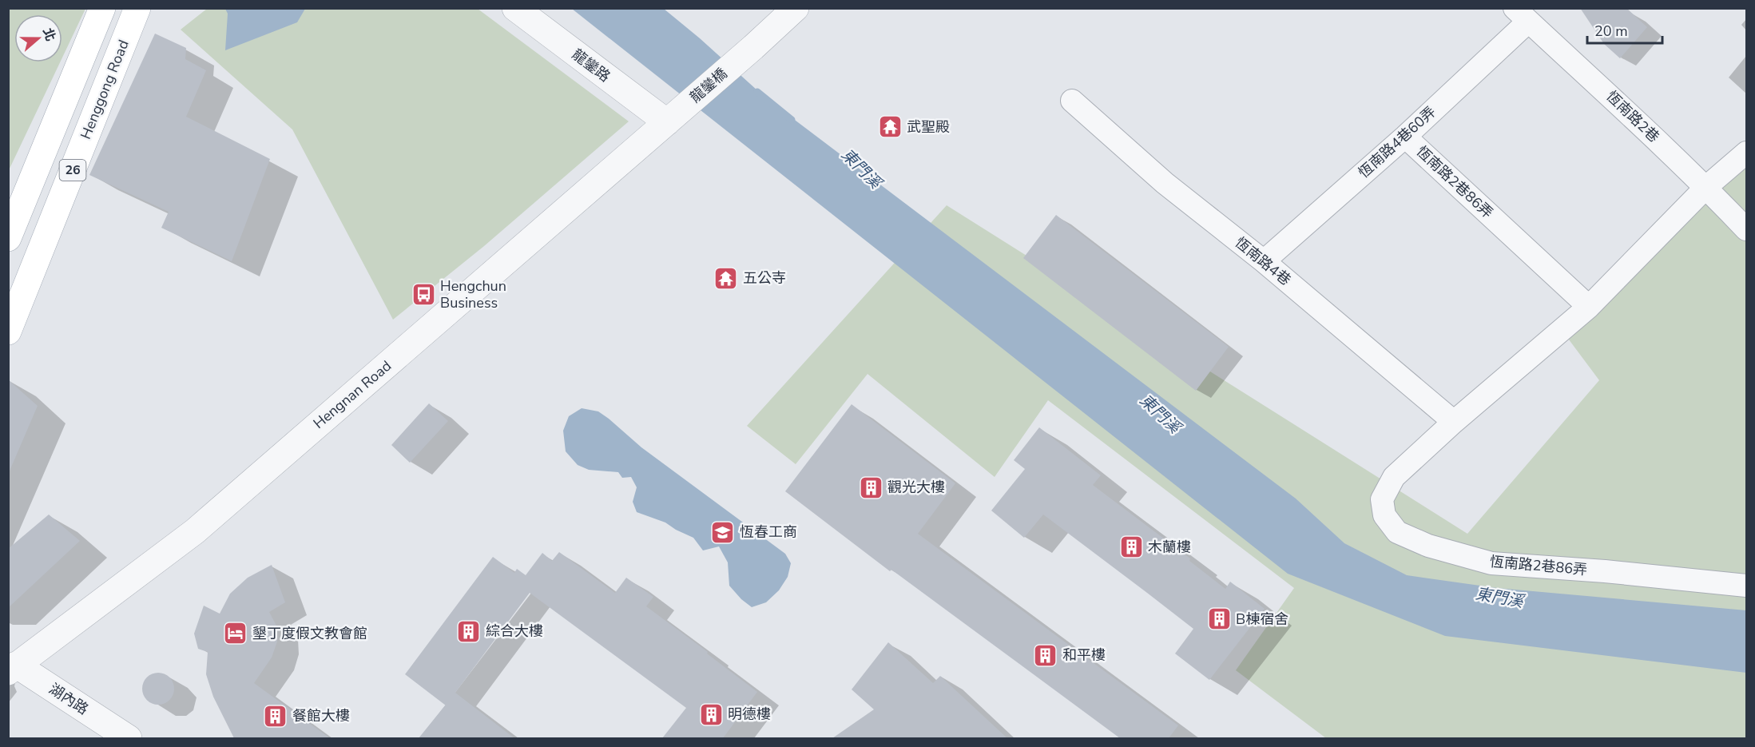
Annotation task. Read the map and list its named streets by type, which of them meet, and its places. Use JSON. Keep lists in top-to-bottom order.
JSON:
{
  "streets": {
    "main road": ["Henggong Road", "26"],
    "street": [
      "龍鑾路",
      "龍鑾橋",
      "恆南路2巷",
      "恆南路4巷60弄",
      "恆南路2巷86弄",
      "恆南路4巷",
      "Hengnan Road",
      "湖內路"
    ]
  },
  "crossings": [
    ["龍鑾路", "龍鑾橋"],
    ["龍鑾路", "Hengnan Road"],
    ["龍鑾橋", "Hengnan Road"],
    ["恆南路2巷", "恆南路4巷60弄"],
    ["恆南路2巷", "恆南路2巷86弄"],
    ["恆南路4巷60弄", "恆南路2巷86弄"],
    ["恆南路4巷60弄", "恆南路4巷"],
    ["恆南路2巷86弄", "恆南路4巷"],
    ["Hengnan Road", "湖內路"]
  ],
  "water": ["東門溪"],
  "places": {
    "temple": ["武聖殿", "五公寺"],
    "bus stop": ["Hengchun Business"],
    "building": [
      "觀光大樓",
      "木蘭樓",
      "B棟宿舍",
      "綜合大樓",
      "和平樓",
      "明德樓",
      "餐館大樓"
    ],
    "school or university": ["恆春工商"],
    "hotel": ["墾丁度假文教會館"]
  },
  "scale_bar": "20 m",
  "north": "right"
}
